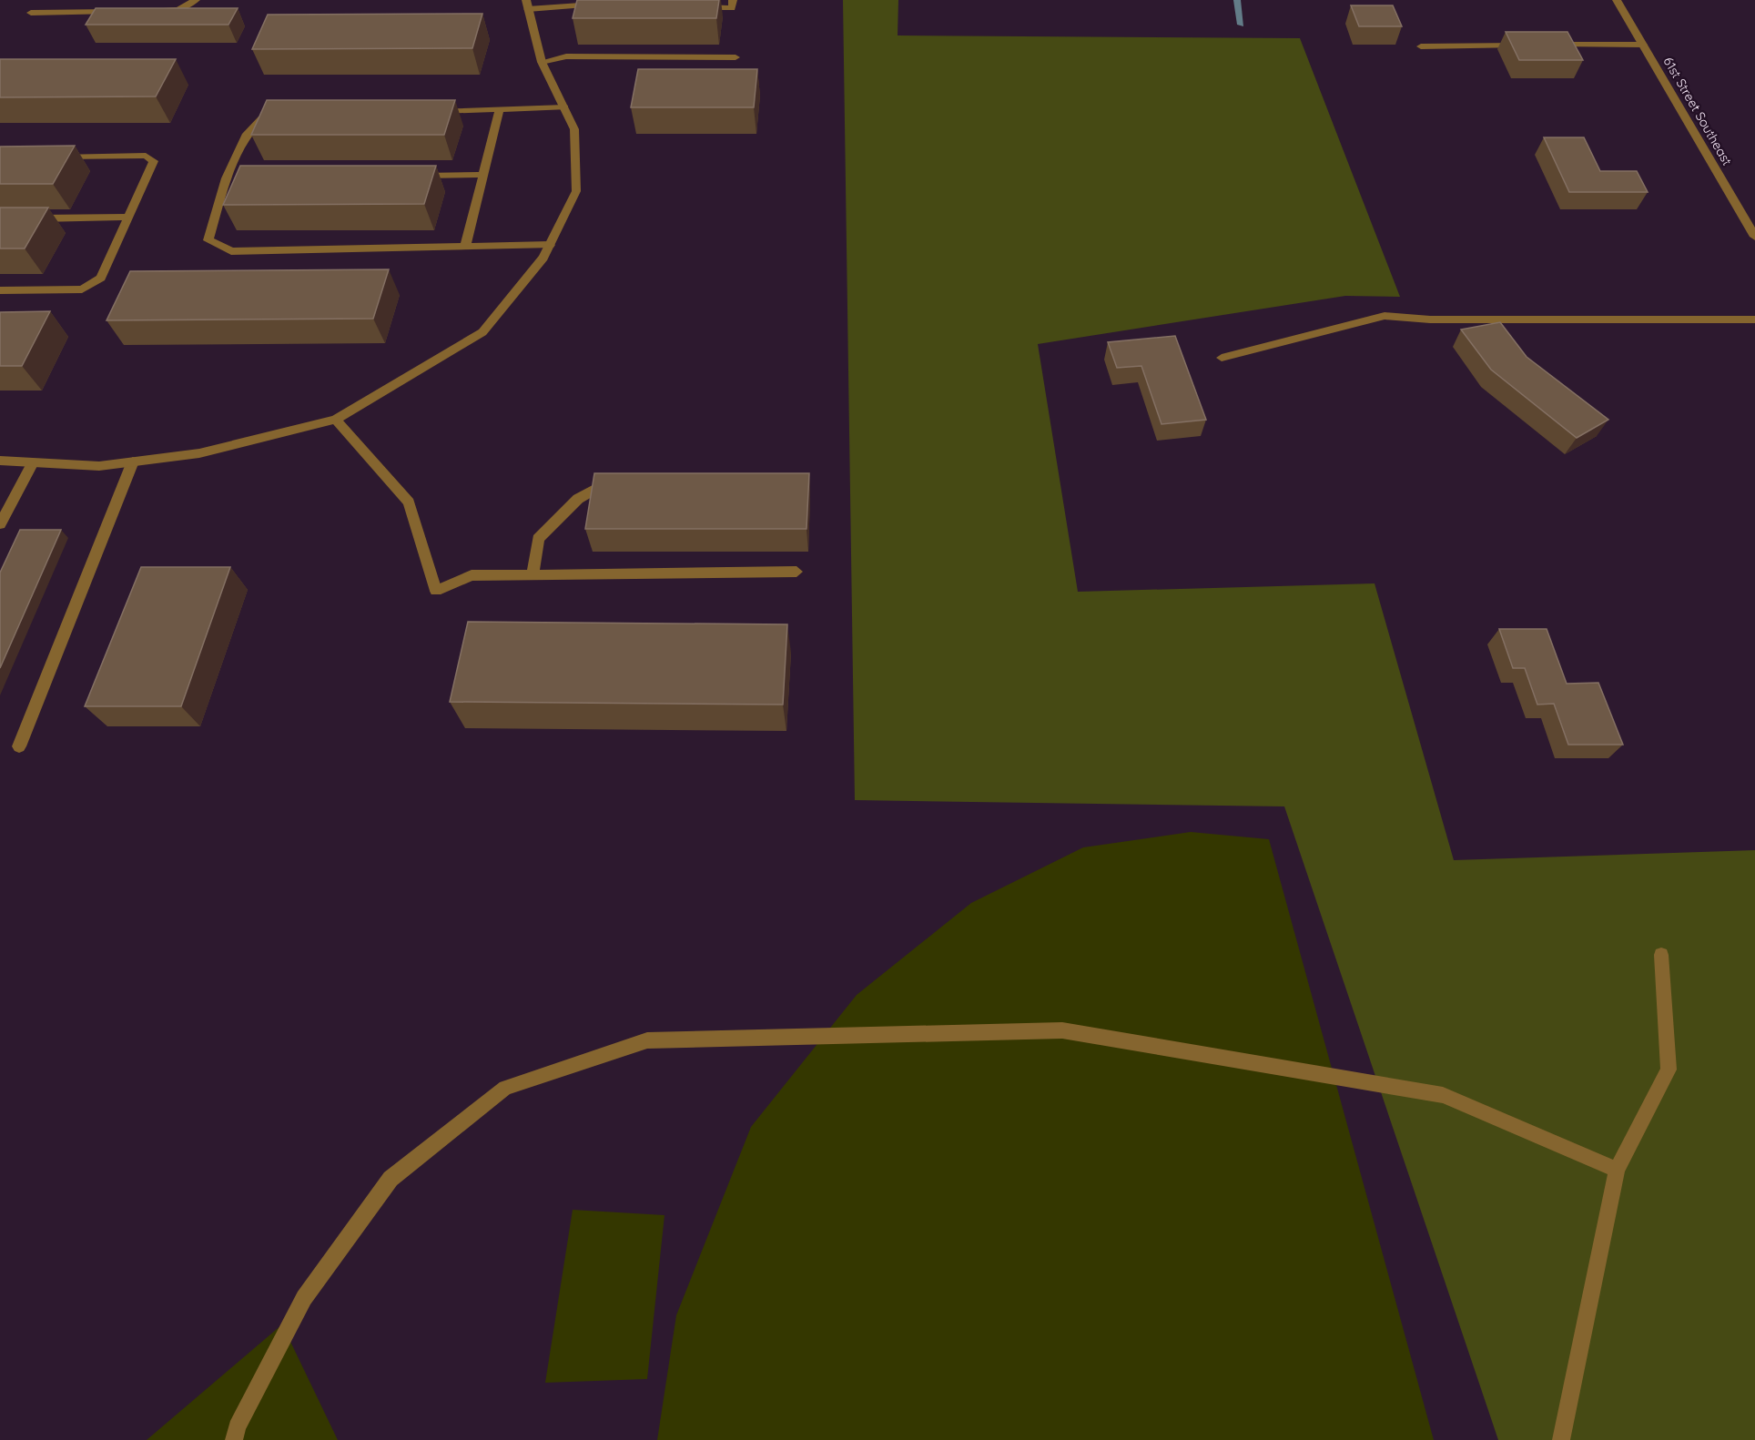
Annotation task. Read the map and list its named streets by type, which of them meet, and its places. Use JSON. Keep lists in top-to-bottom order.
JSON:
{
  "streets": {
    "street": ["61st Street Southeast"]
  }
}
